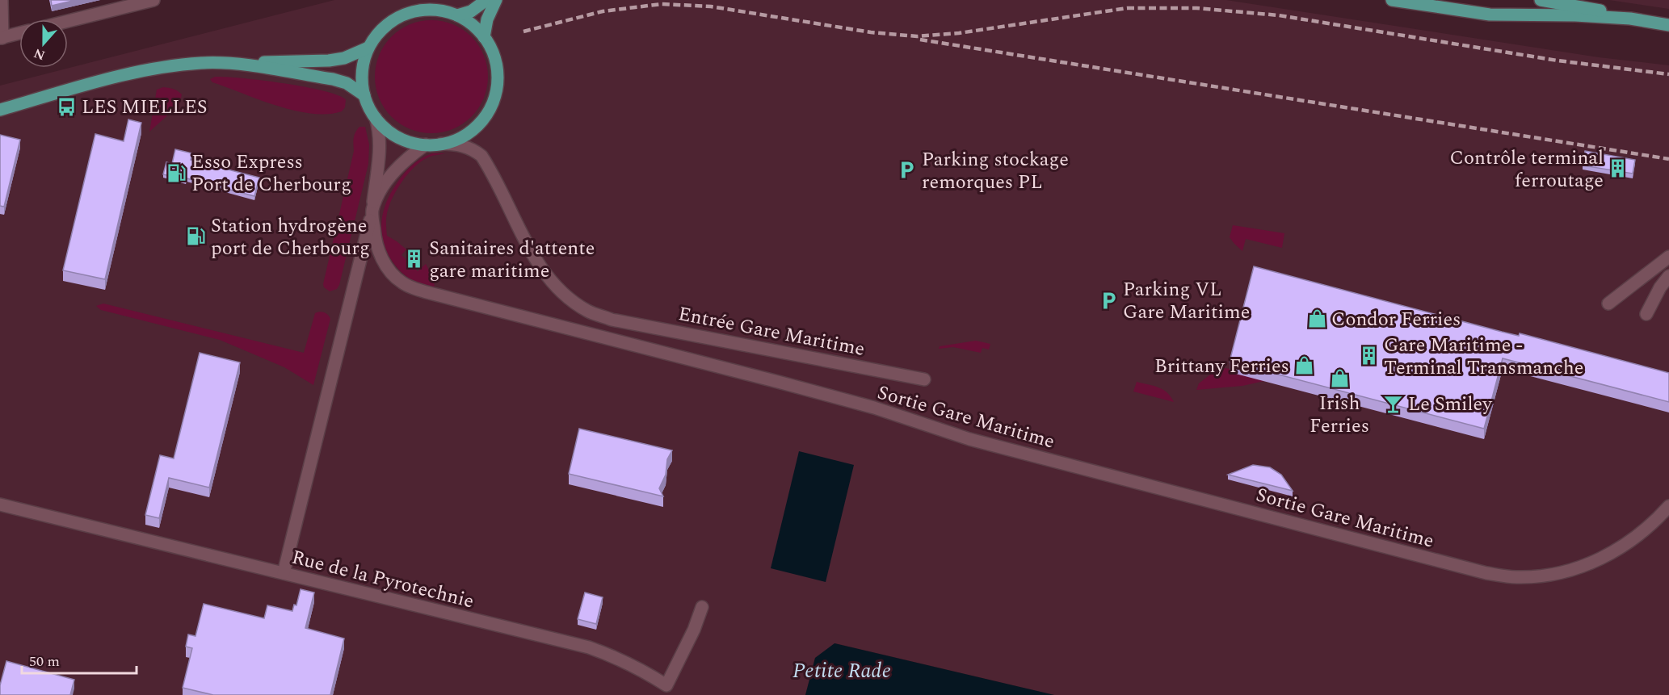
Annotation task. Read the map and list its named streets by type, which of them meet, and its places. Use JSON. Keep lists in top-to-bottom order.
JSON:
{
  "streets": {
    "street": ["Entrée Gare Maritime", "Sortie Gare Maritime", "Rue de la Pyrotechnie"]
  },
  "crossings": [
    ["Entrée Gare Maritime", "Sortie Gare Maritime"]
  ],
  "water": ["Petite Rade"],
  "places": {
    "bus stop": ["LES MIELLES"],
    "building": ["Contrôle terminal ferroutage", "Sanitaires d'attente gare maritime", "Gare Maritime - Terminal Transmanche"],
    "parking": ["Parking stockage remorques PL", "Parking VL Gare Maritime"],
    "fuel station": ["Esso Express Port de Cherbourg", "Station hydrogène port de Cherbourg"],
    "shop": ["Condor Ferries", "Brittany Ferries", "Irish Ferries"],
    "bar": ["Le Smiley"]
  },
  "scale_bar": "50 m",
  "north": "bottom"
}
